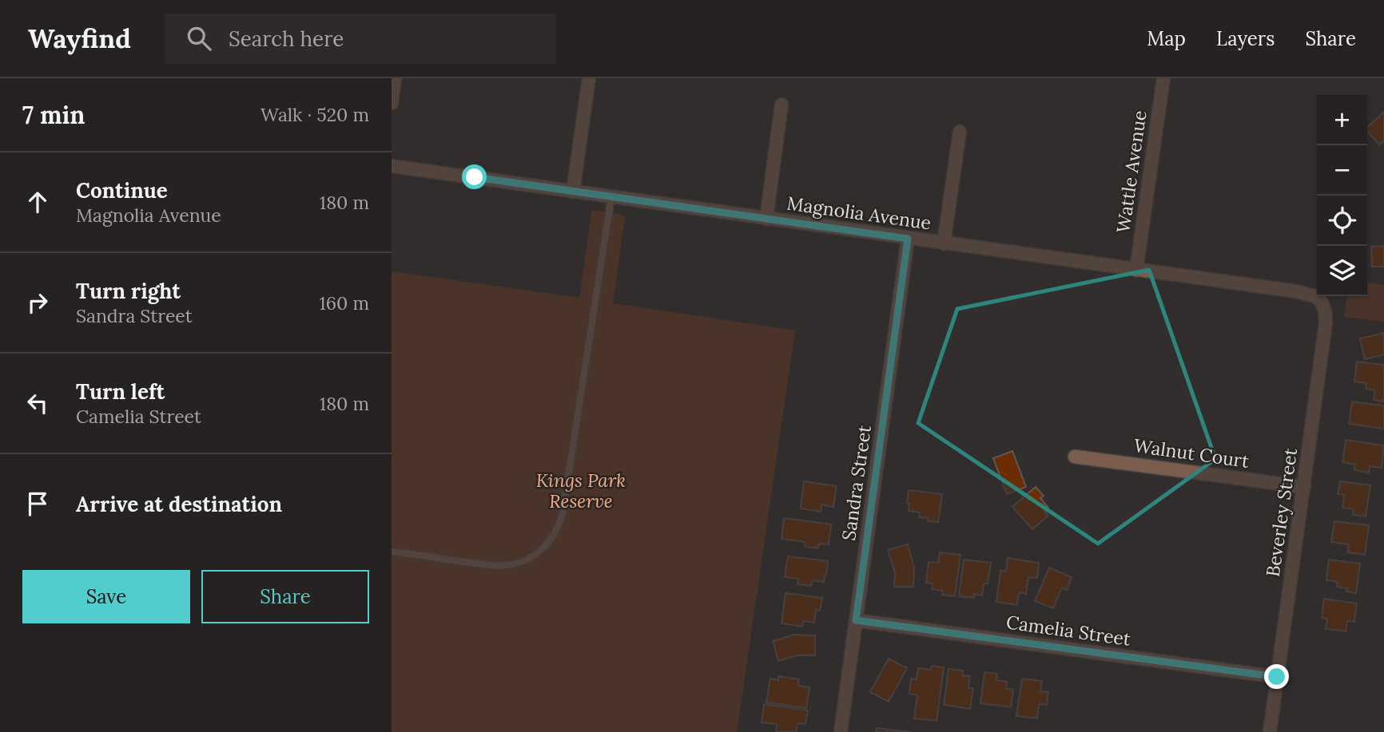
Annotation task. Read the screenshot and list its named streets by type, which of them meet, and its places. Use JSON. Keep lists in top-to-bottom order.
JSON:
{
  "streets": {
    "street": [
      "Wattle Avenue",
      "Magnolia Avenue",
      "Walnut Court",
      "Sandra Street",
      "Beverley Street",
      "Camelia Street"
    ]
  },
  "crossings": [
    ["Wattle Avenue", "Magnolia Avenue"],
    ["Magnolia Avenue", "Sandra Street"],
    ["Walnut Court", "Beverley Street"],
    ["Sandra Street", "Camelia Street"],
    ["Beverley Street", "Camelia Street"]
  ],
  "parks": ["Kings Park Reserve"],
  "page": {
    "header": "Wayfind",
    "search": "Search here",
    "nav": ["Map", "Layers", "Share"],
    "heading": ["7 min", "Walk · 520 m"],
    "map_buttons": ["+", "−"],
    "list": [
      ["Continue", "Magnolia Avenue", "180 m"],
      ["Turn right", "Sandra Street", "160 m"],
      ["Turn left", "Camelia Street", "180 m"],
      "Arrive at destination"
    ],
    "buttons": ["Save", "Share"]
  }
}
